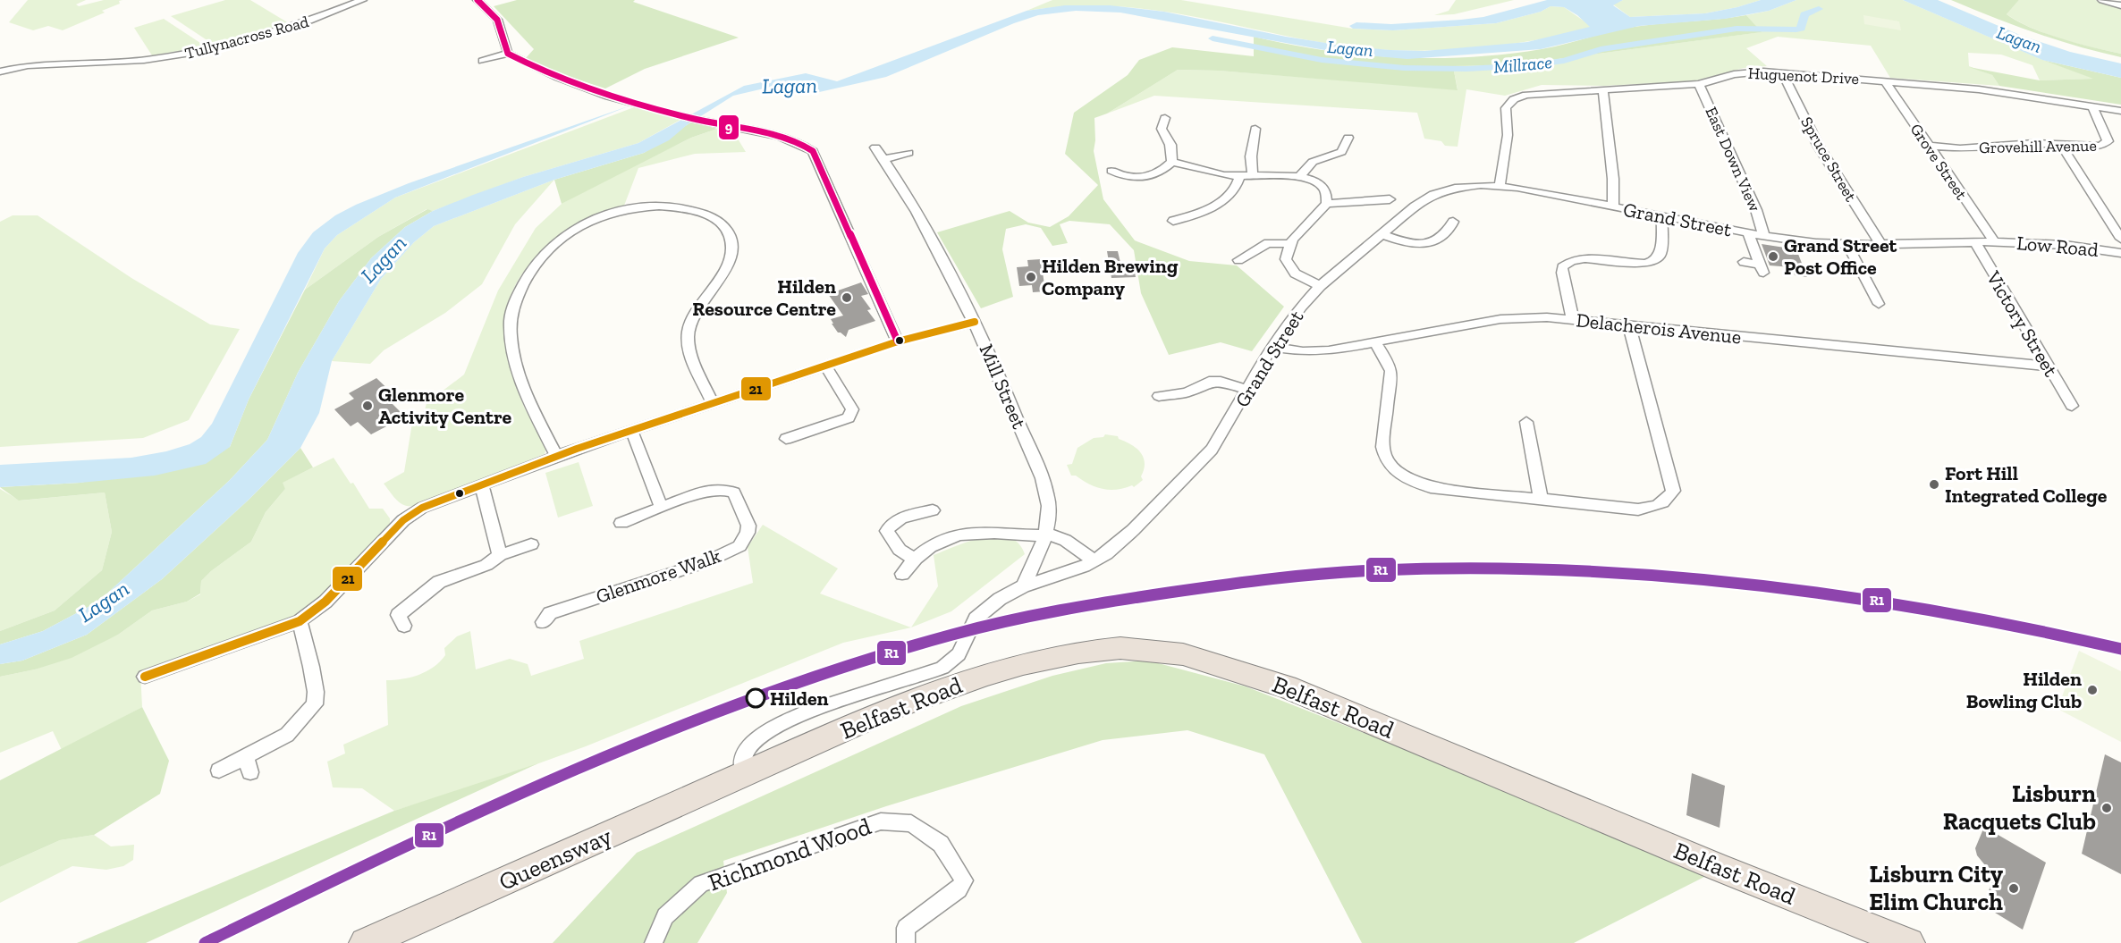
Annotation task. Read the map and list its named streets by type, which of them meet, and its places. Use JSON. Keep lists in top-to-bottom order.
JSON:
{
  "streets": {
    "highway": ["Belfast Road", "Queensway"],
    "street": [
      "Tullynacross Road",
      "Huguenot Drive",
      "Grovehill Avenue",
      "East Down View",
      "Spruce Street",
      "Grove Street",
      "Grand Street",
      "Low Road",
      "Victory Street",
      "Delacherois Avenue",
      "Mill Street",
      "Glenmore Walk",
      "Richmond Wood"
    ]
  },
  "crossings": [
    ["Huguenot Drive", "Grovehill Avenue"],
    ["Huguenot Drive", "East Down View"],
    ["Huguenot Drive", "Spruce Street"],
    ["Huguenot Drive", "Grove Street"],
    ["Huguenot Drive", "Grand Street"],
    ["Grovehill Avenue", "Grove Street"],
    ["East Down View", "Grand Street"],
    ["Spruce Street", "Grand Street"],
    ["Grove Street", "Grand Street"],
    ["Grove Street", "Low Road"],
    ["Grand Street", "Low Road"],
    ["Grand Street", "Victory Street"],
    ["Grand Street", "Delacherois Avenue"],
    ["Grand Street", "Mill Street"],
    ["Grand Street", "Belfast Road"],
    ["Grand Street", "Queensway"],
    ["Victory Street", "Delacherois Avenue"],
    ["Belfast Road", "Queensway"]
  ],
  "water": ["Lagan", "Millrace"],
  "places": [
    "Grand Street Post Office",
    "Hilden Brewing Company",
    "Hilden Resource Centre",
    "Glenmore Activity Centre",
    "Fort Hill Integrated College",
    "Hilden Bowling Club",
    "Hilden",
    "Lisburn Racquets Club",
    "Lisburn City Elim Church"
  ],
  "lines": ["transit line 9", "transit line 21", "transit line R1"]
}
